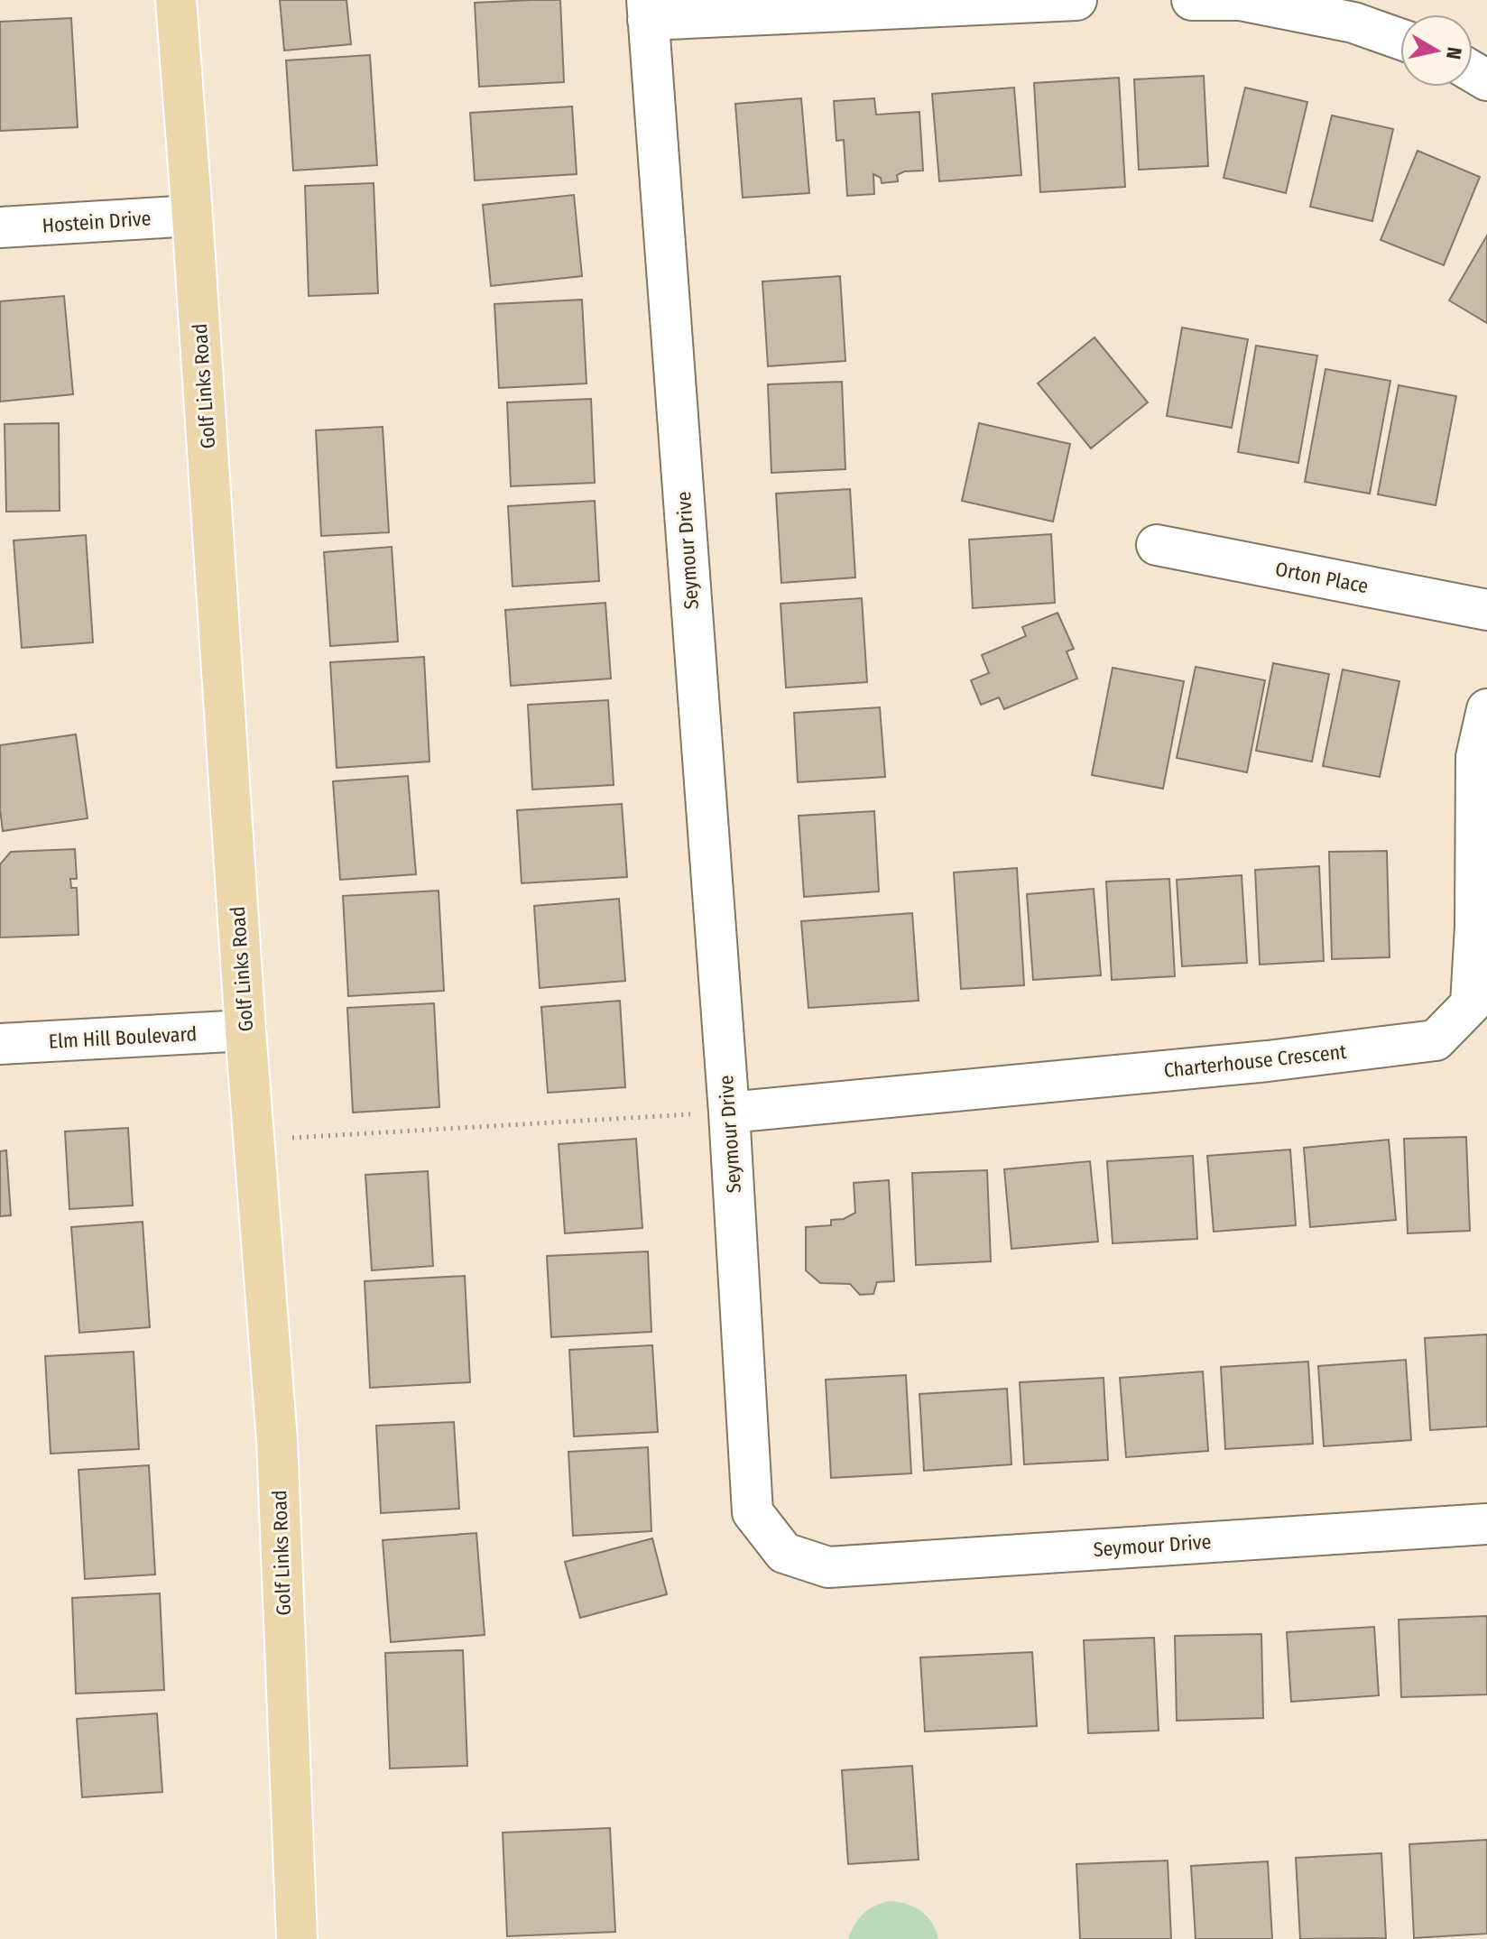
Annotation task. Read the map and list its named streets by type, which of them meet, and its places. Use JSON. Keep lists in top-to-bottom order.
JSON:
{
  "streets": {
    "main road": ["Golf Links Road"],
    "street": [
      "Hostein Drive",
      "Seymour Drive",
      "Orton Place",
      "Elm Hill Boulevard",
      "Charterhouse Crescent"
    ]
  },
  "crossings": [
    ["Hostein Drive", "Golf Links Road"],
    ["Golf Links Road", "Elm Hill Boulevard"],
    ["Seymour Drive", "Charterhouse Crescent"]
  ],
  "north": "right"
}
